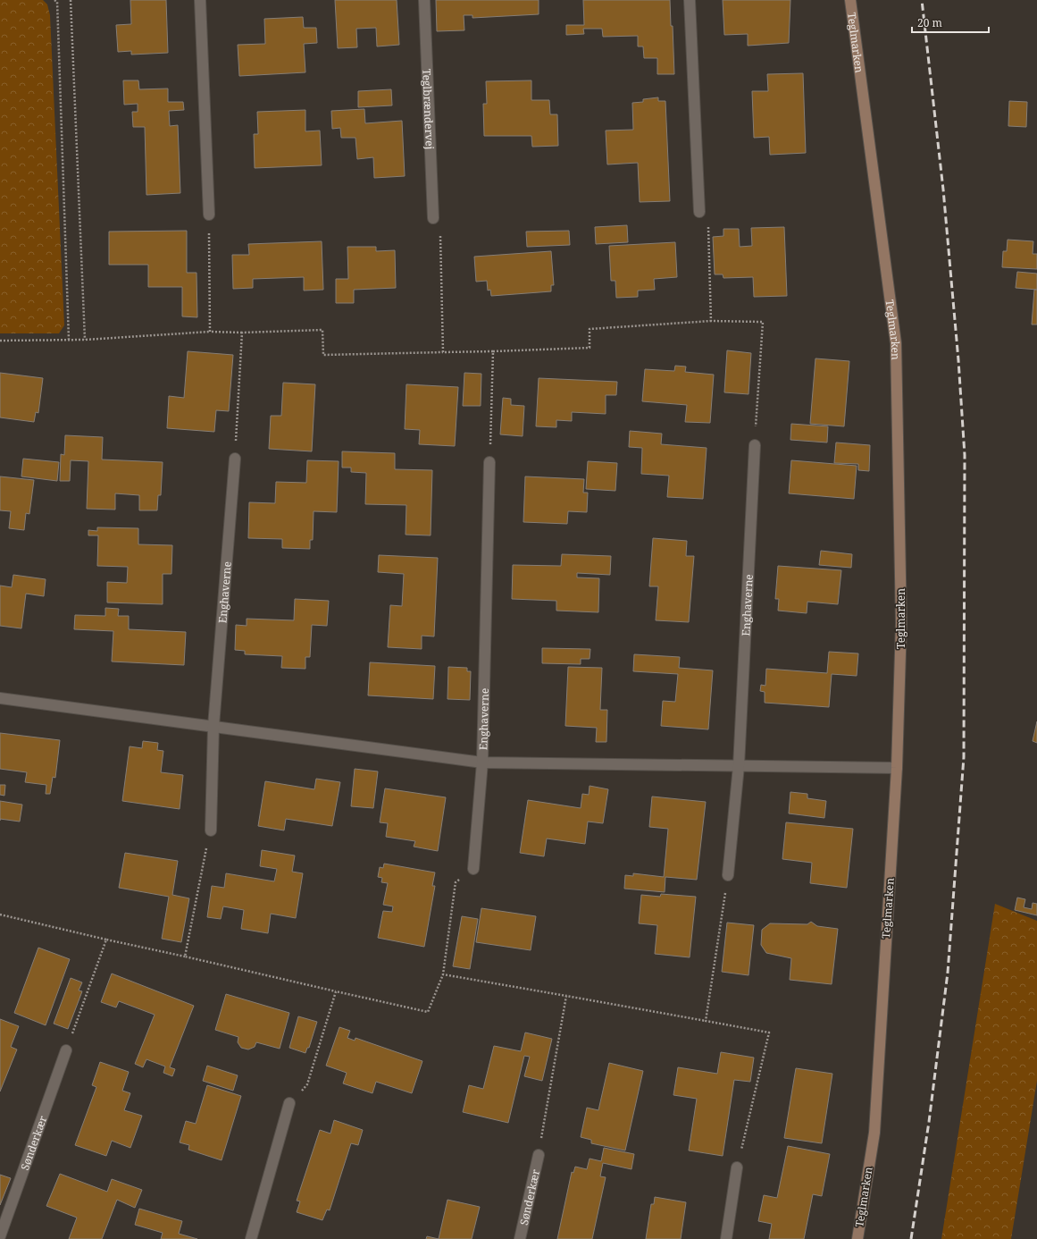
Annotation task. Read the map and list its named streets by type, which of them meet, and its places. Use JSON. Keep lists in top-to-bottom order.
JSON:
{
  "streets": {
    "street": [
      "Teglmarken",
      "Teglbrændervej",
      "Enghaverne",
      "Sønderkær"
    ]
  },
  "crossings": [
    ["Teglmarken", "Enghaverne"]
  ],
  "scale_bar": "20 m"
}
